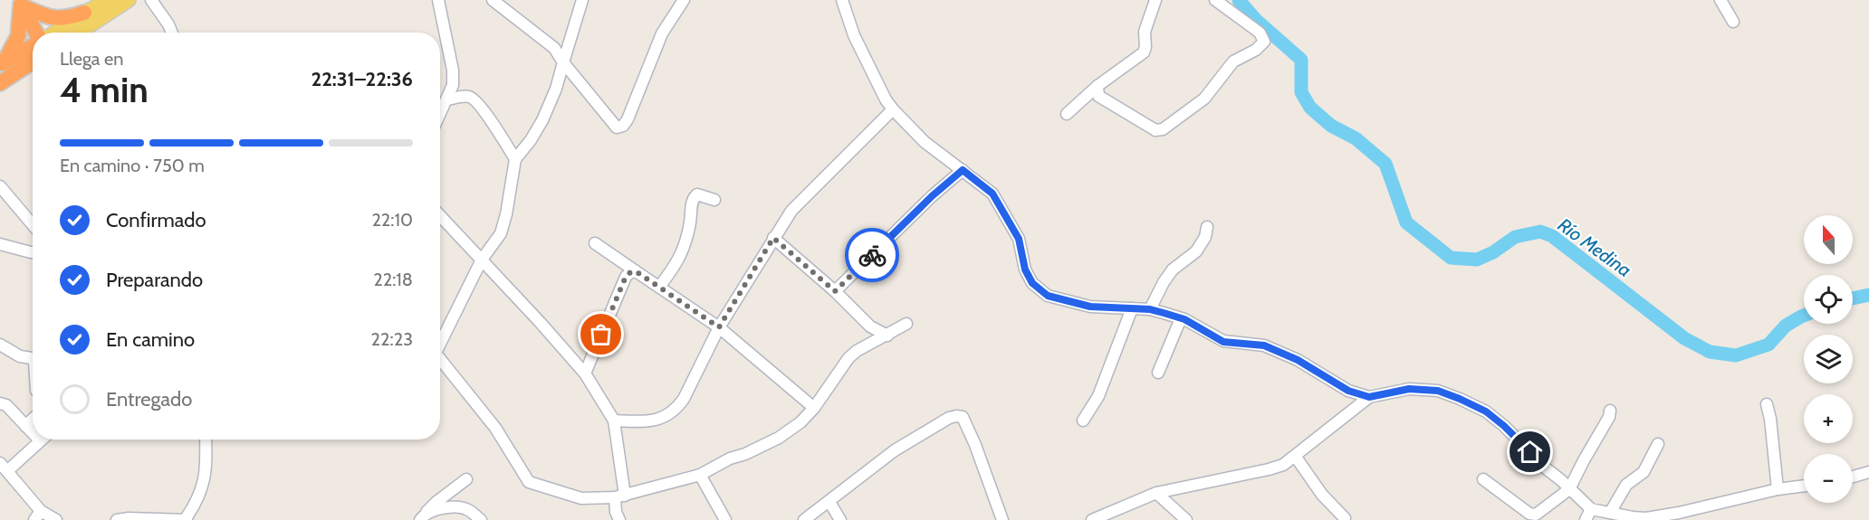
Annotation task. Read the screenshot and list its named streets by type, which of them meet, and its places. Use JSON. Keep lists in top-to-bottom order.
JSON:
{
  "water": ["Río Medina"],
  "north": "top",
  "page": {
    "heading": ["4 min", "Llega en", "22:31–22:36"],
    "bar": "En camino · 750 m",
    "list": [
      ["Confirmado", "22:10"],
      ["Preparando", "22:18"],
      ["En camino", "22:23"],
      "Entregado"
    ],
    "map_buttons": ["+", "−"]
  }
}
